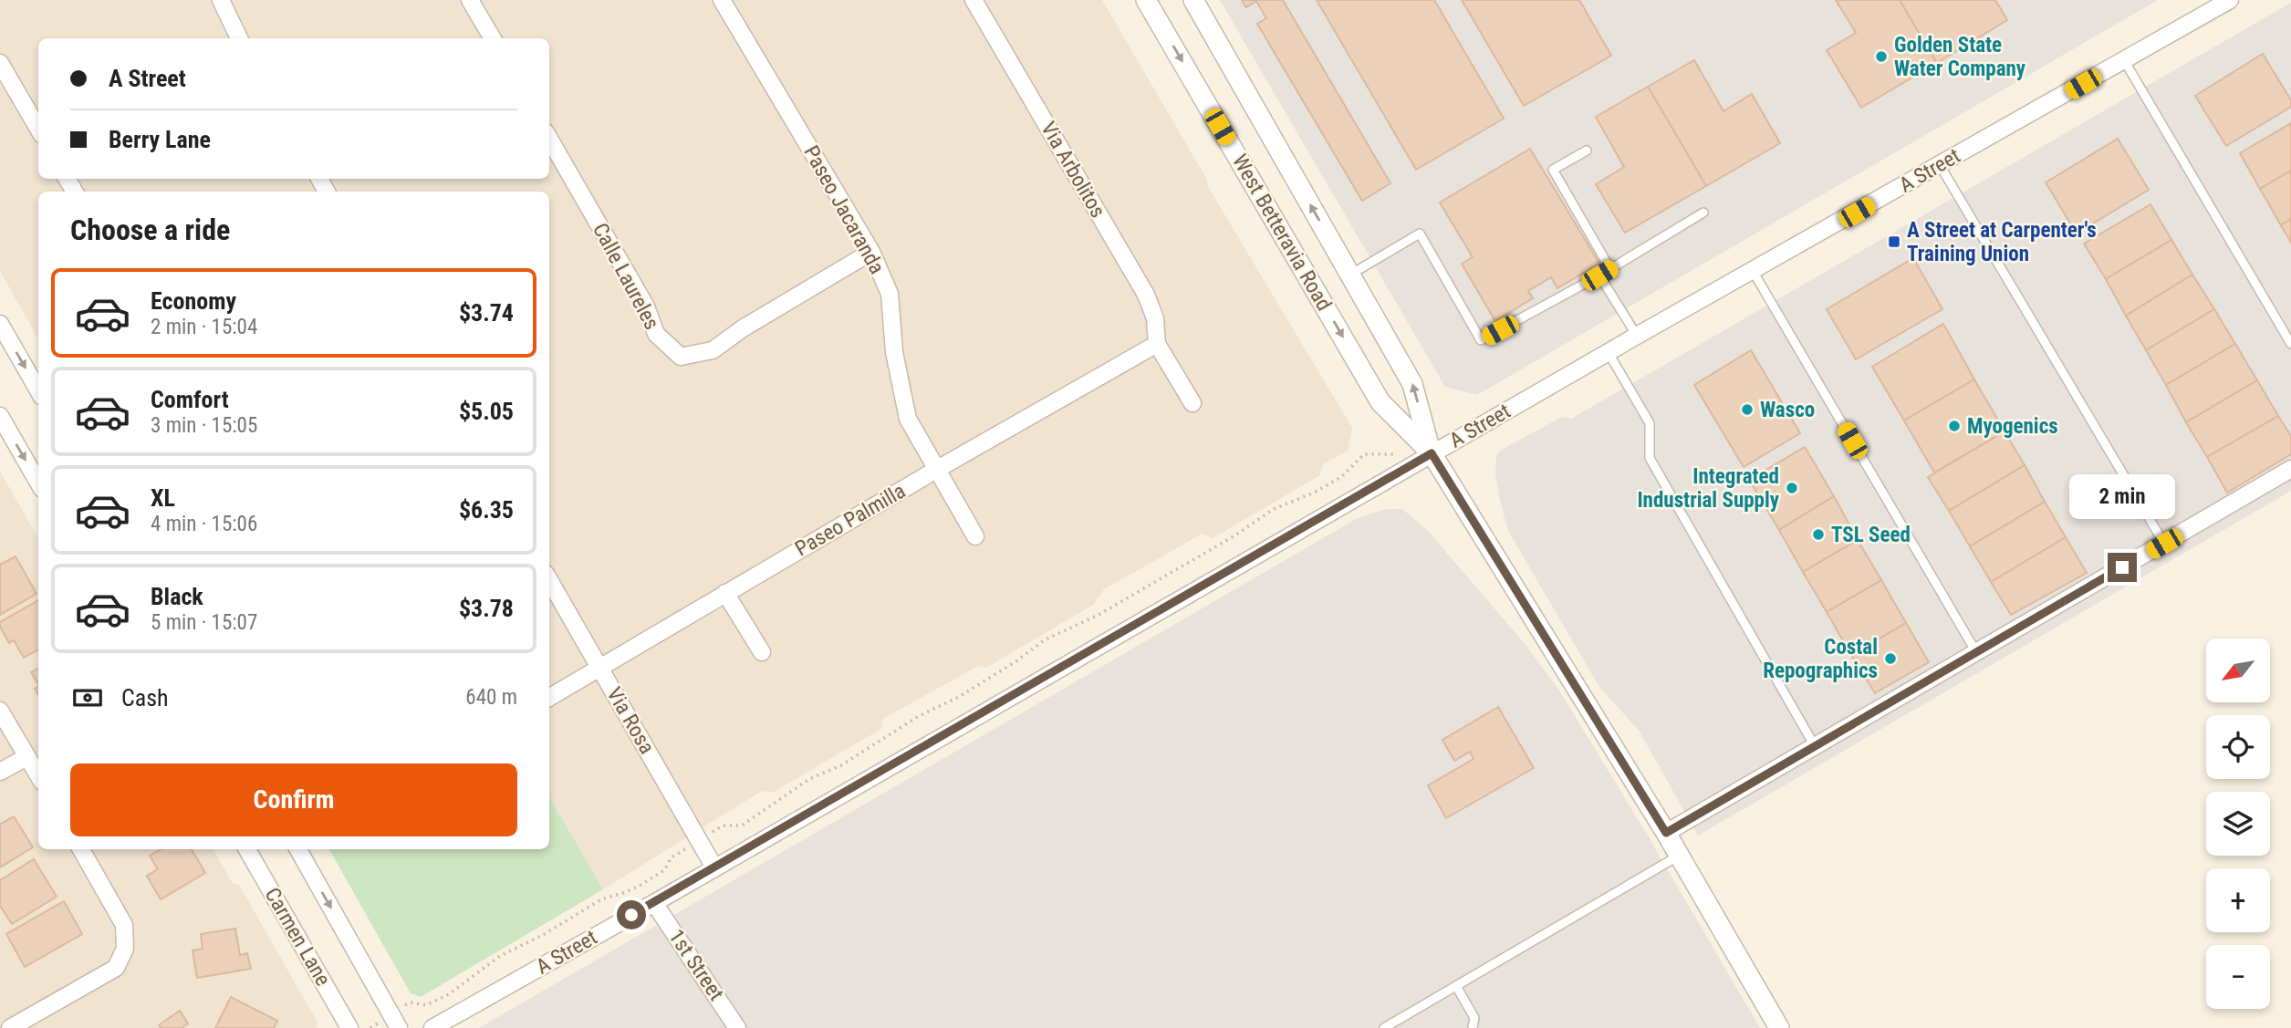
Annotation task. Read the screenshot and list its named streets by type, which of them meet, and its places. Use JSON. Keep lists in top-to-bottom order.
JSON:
{
  "streets": {
    "street": [
      "Via Arbolitos",
      "A Street",
      "Paseo Jacaranda",
      "West Betteravia Road",
      "Calle Laureles",
      "Paseo Palmilla",
      "Via Rosa",
      "Carmen Lane",
      "1st Street"
    ]
  },
  "crossings": [
    ["Via Arbolitos", "Paseo Palmilla"],
    ["A Street", "West Betteravia Road"],
    ["A Street", "Via Rosa"],
    ["A Street", "1st Street"],
    ["Paseo Jacaranda", "Calle Laureles"],
    ["Paseo Jacaranda", "Paseo Palmilla"],
    ["Paseo Palmilla", "Via Rosa"]
  ],
  "places": {
    "other": [
      "Golden State Water Company",
      "Wasco",
      "Myogenics",
      "Integrated Industrial Supply",
      "TSL Seed",
      "Costal Repographics"
    ],
    "transit": ["A Street at Carpenter's Training Union"]
  },
  "north": "bottom left",
  "page": {
    "banner": ["A Street", "Berry Lane"],
    "heading": "Choose a ride",
    "list": [
      {
        "name": "Economy",
        "note": "2 min · 15:04",
        "value": "$3.74"
      },
      {
        "name": "Comfort",
        "note": "3 min · 15:05",
        "value": "$5.05"
      },
      {
        "name": "XL",
        "note": "4 min · 15:06",
        "value": "$6.35"
      },
      {
        "name": "Black",
        "note": "5 min · 15:07",
        "value": "$3.78"
      }
    ],
    "bubble": "2 min",
    "map_buttons": ["+", "−"],
    "pay": ["Cash", "640 m"],
    "buttons": "Confirm"
  }
}
